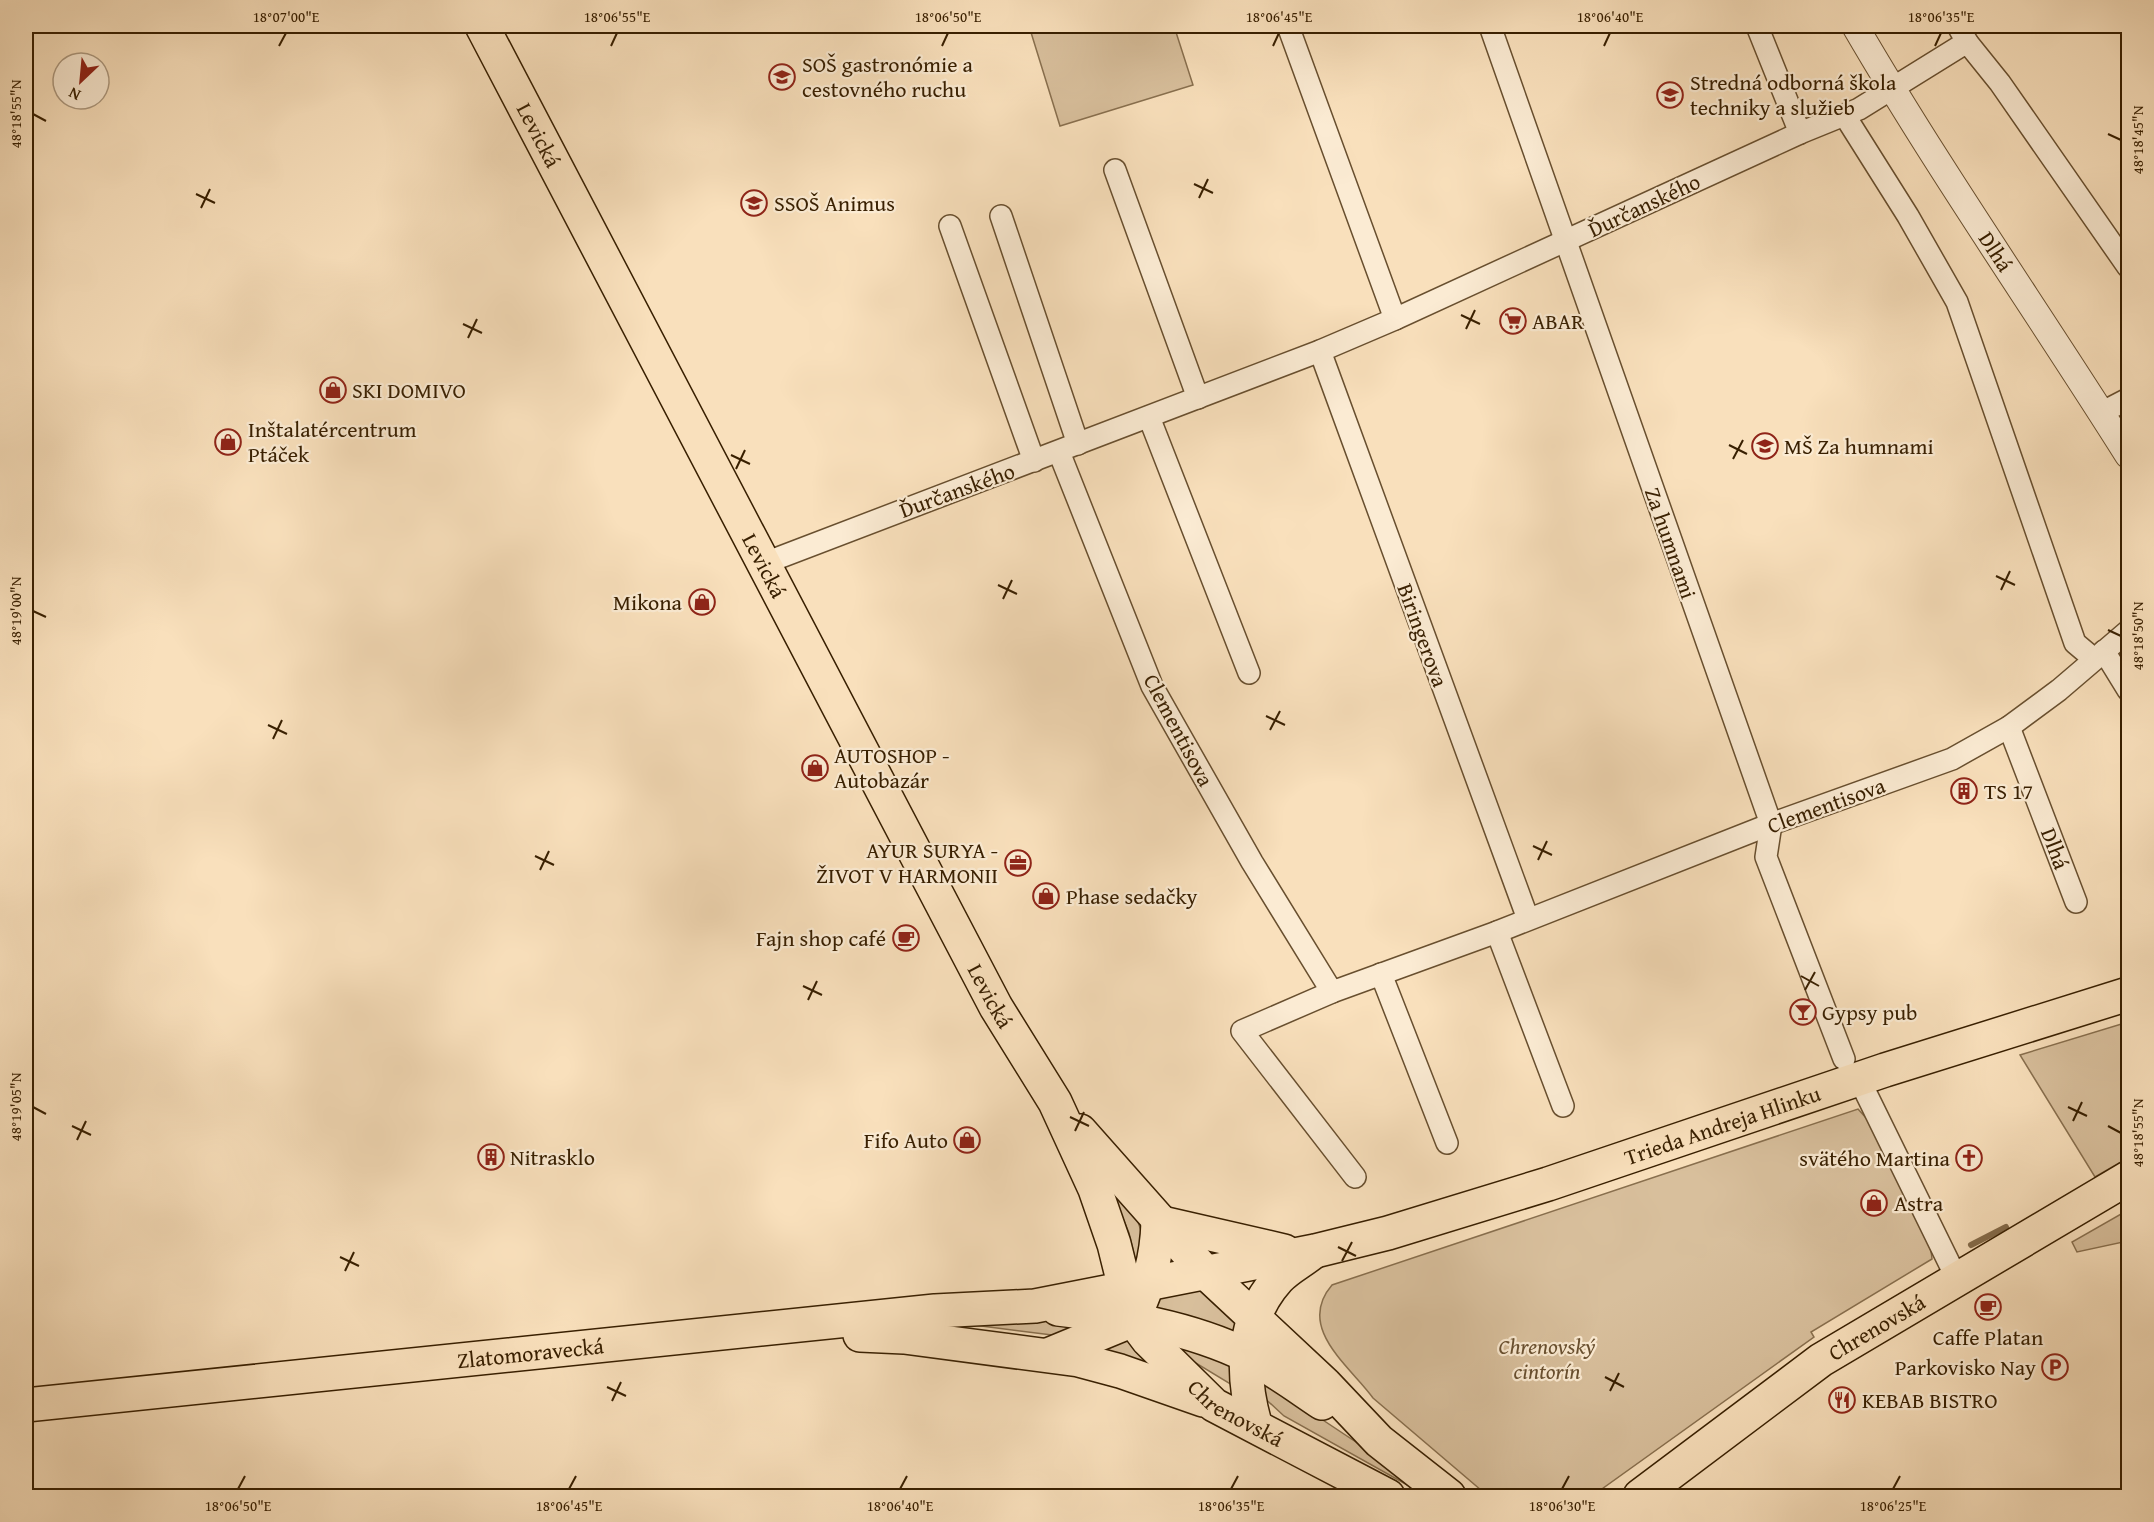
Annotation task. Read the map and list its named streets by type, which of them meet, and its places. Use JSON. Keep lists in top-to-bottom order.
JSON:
{
  "streets": {
    "main road": [
      "Levická",
      "Trieda Andreja Hlinku",
      "Chrenovská",
      "Zlatomoravecká"
    ],
    "street": [
      "Ďurčanského",
      "Dlhá",
      "Za humnami",
      "Biringerova",
      "Clementisova"
    ]
  },
  "crossings": [
    ["Levická", "Ďurčanského"],
    ["Levická", "Chrenovská"],
    ["Ďurčanského", "Dlhá"],
    ["Ďurčanského", "Za humnami"],
    ["Ďurčanského", "Biringerova"],
    ["Ďurčanského", "Clementisova"],
    ["Dlhá", "Clementisova"],
    ["Za humnami", "Clementisova"],
    ["Za humnami", "Trieda Andreja Hlinku"],
    ["Za humnami", "Chrenovská"],
    ["Biringerova", "Clementisova"]
  ],
  "parks": ["Chrenovský cintorín"],
  "places": {
    "school or university": [
      "SOŠ gastronómie a cestovného ruchu",
      "Stredná odborná škola techniky a služieb",
      "SSOŠ Animus",
      "MŠ Za humnami"
    ],
    "supermarket": ["ABAR"],
    "shop": [
      "SKI DOMIVO",
      "Inštalatércentrum Ptáček",
      "Mikona",
      "AUTOSHOP - Autobazár",
      "Phase sedačky",
      "Fifo Auto",
      "Astra"
    ],
    "building": ["TS 17", "Nitrasklo"],
    "office": ["AYUR SURYA - ŽIVOT V HARMONII"],
    "cafe": ["Fajn shop café", "Caffe Platan"],
    "bar": ["Gypsy pub"],
    "church": ["svätého Martina"],
    "parking": ["Parkovisko Nay"],
    "restaurant": ["KEBAB BISTRO"]
  },
  "north": "bottom left",
  "coordinates": [
    "18°07'00\"E",
    "18°06'55\"E",
    "18°06'50\"E",
    "18°06'45\"E",
    "18°06'40\"E",
    "18°06'35\"E",
    "48°18'55\"N",
    "48°18'45\"N",
    "48°19'00\"N",
    "48°18'50\"N",
    "48°19'05\"N",
    "18°06'30\"E",
    "18°06'25\"E"
  ]
}
